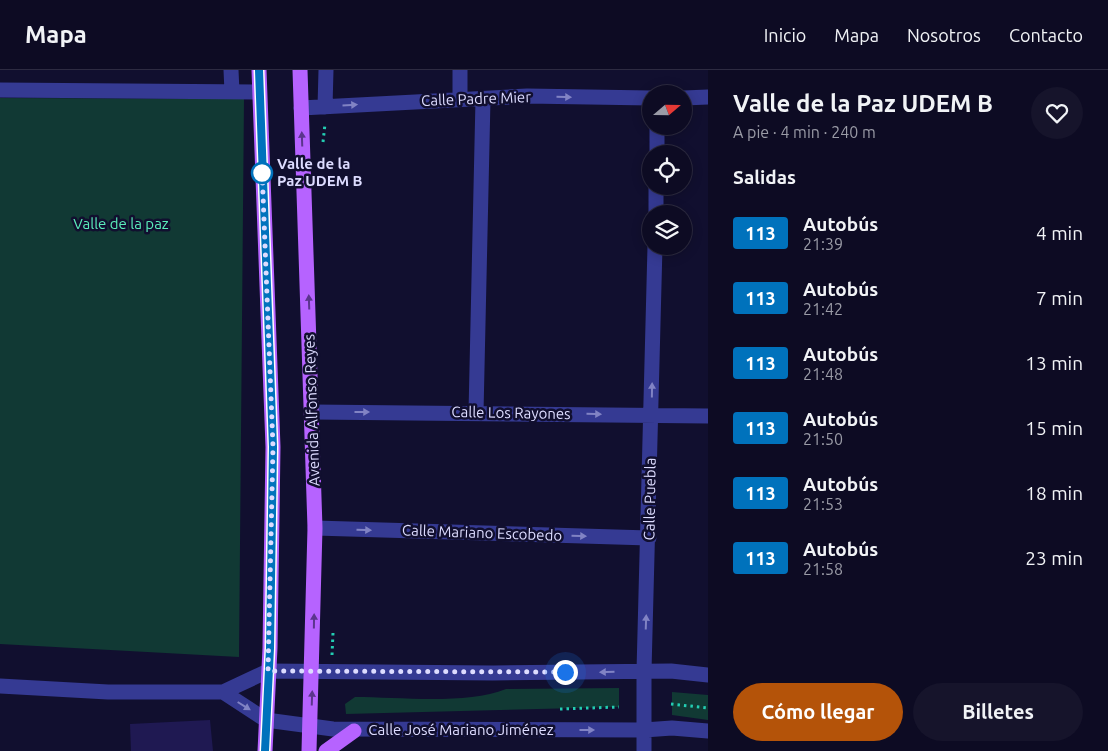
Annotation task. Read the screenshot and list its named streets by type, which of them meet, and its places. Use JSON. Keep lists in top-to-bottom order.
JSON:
{
  "streets": {
    "main road": ["Avenida Alfonso Reyes"],
    "street": [
      "Calle Padre Mier",
      "Calle Los Rayones",
      "Calle Puebla",
      "Calle Mariano Escobedo",
      "Calle José Mariano Jiménez"
    ]
  },
  "crossings": [
    ["Calle Padre Mier", "Avenida Alfonso Reyes"],
    ["Avenida Alfonso Reyes", "Calle Los Rayones"],
    ["Avenida Alfonso Reyes", "Calle Mariano Escobedo"],
    ["Avenida Alfonso Reyes", "Calle José Mariano Jiménez"],
    ["Calle Los Rayones", "Calle Puebla"],
    ["Calle Puebla", "Calle Mariano Escobedo"],
    ["Calle Puebla", "Calle José Mariano Jiménez"]
  ],
  "one_way": [
    "Calle Padre Mier",
    "Calle Los Rayones",
    "Calle Puebla",
    "Calle Mariano Escobedo"
  ],
  "parks": ["Valle de la paz"],
  "places": ["Valle de la Paz UDEM B"],
  "lines": ["bus line 113"],
  "north": "right",
  "page": {
    "header": "Mapa",
    "nav": [
      "Inicio",
      "Mapa",
      "Nosotros",
      "Contacto"
    ],
    "heading": [
      ["Valle de la Paz UDEM B", "A pie · 4 min · 240 m"],
      "Salidas"
    ],
    "list": [
      {
        "mark": "113",
        "name": "Autobús",
        "note": "21:39",
        "value": "4 min"
      },
      {
        "mark": "113",
        "name": "Autobús",
        "note": "21:42",
        "value": "7 min"
      },
      {
        "mark": "113",
        "name": "Autobús",
        "note": "21:48",
        "value": "13 min"
      },
      {
        "mark": "113",
        "name": "Autobús",
        "note": "21:50",
        "value": "15 min"
      },
      {
        "mark": "113",
        "name": "Autobús",
        "note": "21:53",
        "value": "18 min"
      },
      {
        "mark": "113",
        "name": "Autobús",
        "note": "21:58",
        "value": "23 min"
      }
    ],
    "buttons": ["Cómo llegar", "Billetes"]
  }
}
